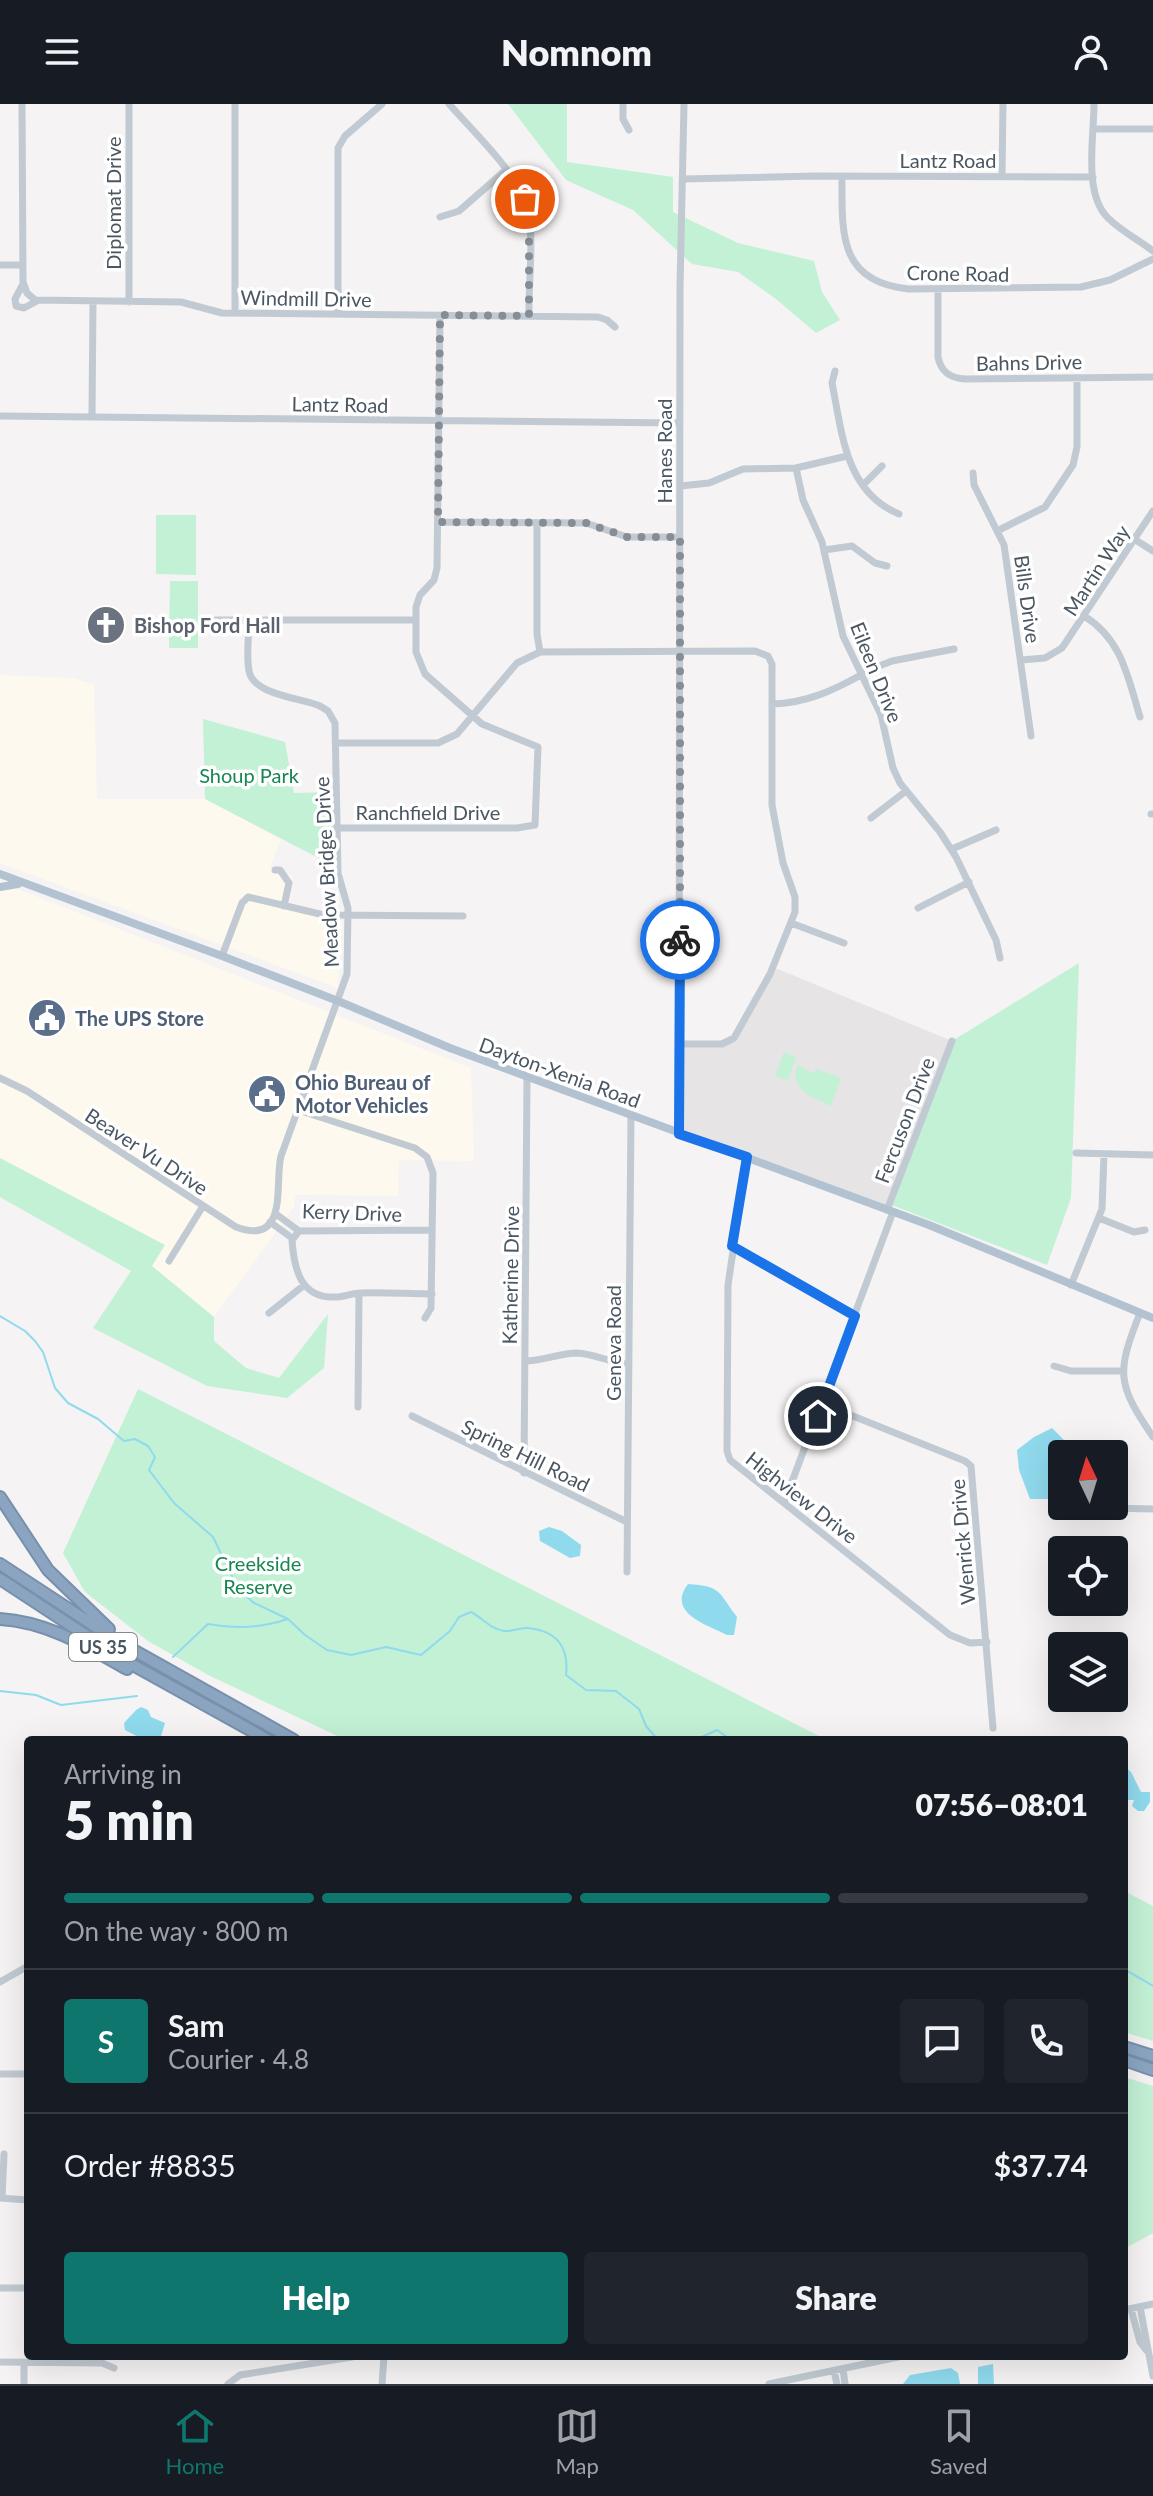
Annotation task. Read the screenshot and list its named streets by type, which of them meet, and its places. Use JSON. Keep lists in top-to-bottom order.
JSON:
{
  "streets": {
    "highway": ["US 35"],
    "main road": ["Dayton-Xenia Road"],
    "street": [
      "Lantz Road",
      "Diplomat Drive",
      "Crone Road",
      "Windmill Drive",
      "Bahns Drive",
      "Hanes Road",
      "Martin Way",
      "Bills Drive",
      "Eileen Drive",
      "Ranchfield Drive",
      "Meadow Bridge Drive",
      "Fercuson Drive",
      "Beaver Vu Drive",
      "Kerry Drive",
      "Katherine Drive",
      "Geneva Road",
      "Spring Hill Road",
      "Highview Drive",
      "Wenrick Drive"
    ]
  },
  "crossings": [
    ["Lantz Road", "Crone Road"],
    ["Lantz Road", "Hanes Road"],
    ["Diplomat Drive", "Windmill Drive"],
    ["Crone Road", "Bahns Drive"],
    ["Hanes Road", "Dayton-Xenia Road"],
    ["Martin Way", "Bills Drive"],
    ["Ranchfield Drive", "Meadow Bridge Drive"],
    ["Meadow Bridge Drive", "Dayton-Xenia Road"],
    ["Meadow Bridge Drive", "Kerry Drive"],
    ["Dayton-Xenia Road", "Fercuson Drive"],
    ["Dayton-Xenia Road", "Katherine Drive"],
    ["Dayton-Xenia Road", "Geneva Road"],
    ["Dayton-Xenia Road", "Highview Drive"],
    ["Fercuson Drive", "Highview Drive"],
    ["Fercuson Drive", "Wenrick Drive"],
    ["Beaver Vu Drive", "Kerry Drive"],
    ["Katherine Drive", "Spring Hill Road"],
    ["Geneva Road", "Spring Hill Road"],
    ["Highview Drive", "Wenrick Drive"]
  ],
  "parks": ["Shoup Park", "Creekside Reserve"],
  "places": {
    "church": ["Bishop Ford Hall"],
    "public building": ["The UPS Store", "Ohio Bureau of Motor Vehicles"]
  },
  "north": "top",
  "page": {
    "header": "Nomnom",
    "heading": ["5 min", "Arriving in", "07:56–08:01"],
    "panel": [
      "Sam",
      "Courier · 4.8",
      "Order #8835",
      "$37.74"
    ],
    "bar": "On the way · 800 m",
    "round": "S",
    "buttons": ["Help", "Share"],
    "tabs": ["Home", "Map", "Saved"]
  }
}
